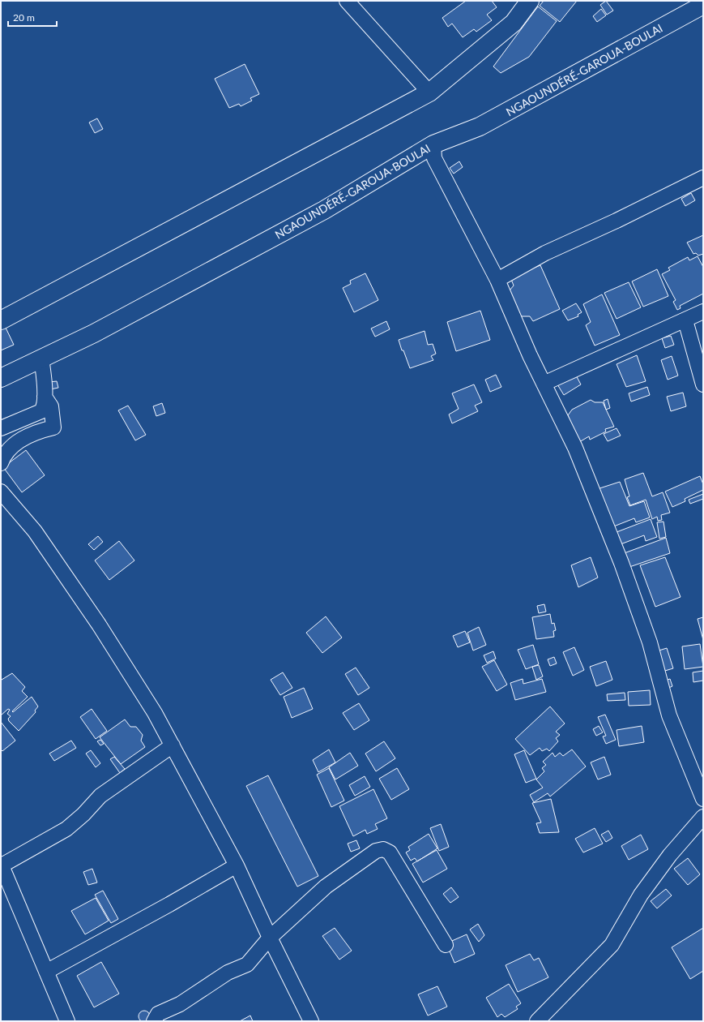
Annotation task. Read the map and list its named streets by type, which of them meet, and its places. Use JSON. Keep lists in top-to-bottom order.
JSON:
{
  "streets": {
    "main road": ["NGAOUNDÉRÉ-GAROUA-BOULAI"]
  },
  "scale_bar": "20 m"
}
